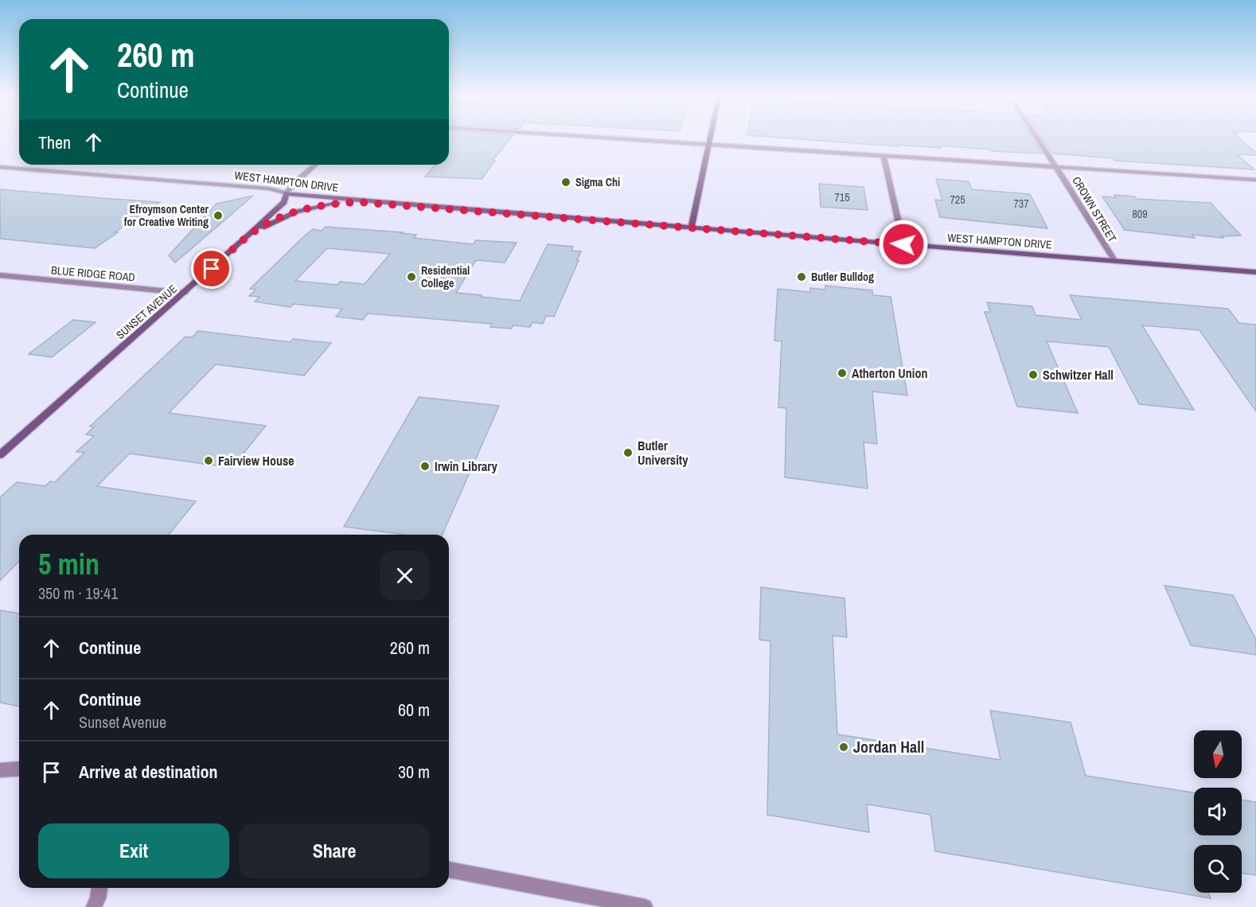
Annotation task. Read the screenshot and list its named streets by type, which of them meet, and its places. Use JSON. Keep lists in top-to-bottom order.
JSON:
{
  "streets": {
    "street": [
      "WEST HAMPTON DRIVE",
      "CROWN STREET",
      "BLUE RIDGE ROAD",
      "SUNSET AVENUE"
    ]
  },
  "crossings": [
    ["WEST HAMPTON DRIVE", "CROWN STREET"],
    ["WEST HAMPTON DRIVE", "SUNSET AVENUE"],
    ["BLUE RIDGE ROAD", "SUNSET AVENUE"]
  ],
  "places": [
    "Sigma Chi",
    "Efroymson Center for Creative Writing",
    "Residential College",
    "Butler Bulldog",
    "Atherton Union",
    "Schwitzer Hall",
    "Butler University",
    "Fairview House",
    "Irwin Library",
    "Jordan Hall"
  ],
  "house_numbers": [
    "715",
    "725",
    "737",
    "809"
  ],
  "north": "bottom",
  "page": {
    "turn": ["260 m", "Continue"],
    "then": "Then",
    "heading": ["5 min", "350 m · 19:41"],
    "list": [
      {
        "name": "Continue",
        "value": "260 m"
      },
      {
        "name": "Continue",
        "note": "Sunset Avenue",
        "value": "60 m"
      },
      {
        "name": "Arrive at destination",
        "value": "30 m"
      }
    ],
    "buttons": ["Exit", "Share"]
  }
}
